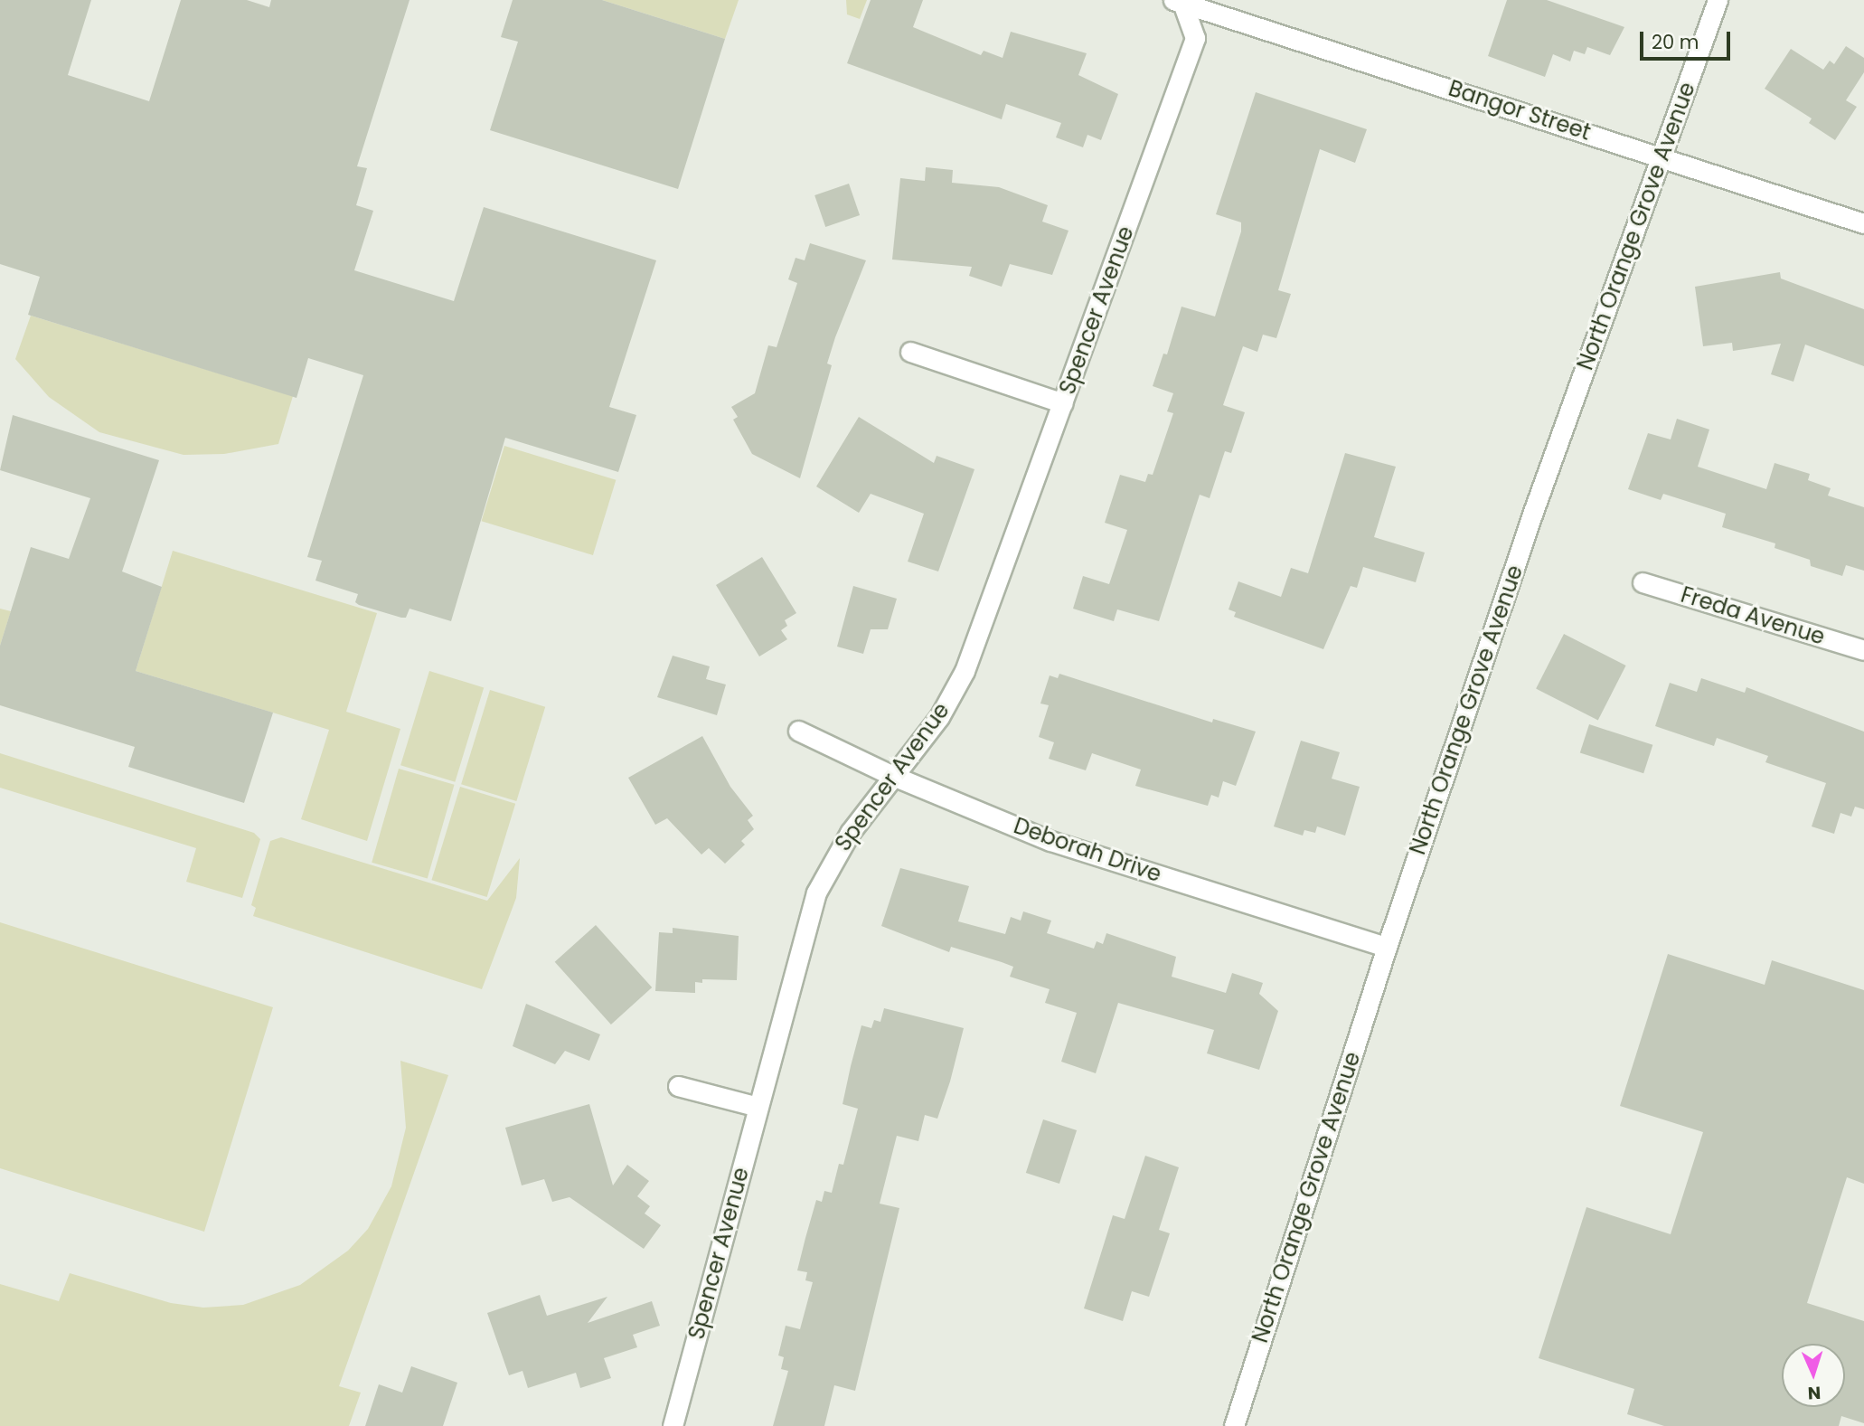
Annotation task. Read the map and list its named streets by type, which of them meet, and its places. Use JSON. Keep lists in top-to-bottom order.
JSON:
{
  "streets": {
    "street": [
      "Bangor Street",
      "North Orange Grove Avenue",
      "Spencer Avenue",
      "Freda Avenue",
      "Deborah Drive"
    ]
  },
  "crossings": [
    ["Bangor Street", "North Orange Grove Avenue"],
    ["Bangor Street", "Spencer Avenue"],
    ["North Orange Grove Avenue", "Deborah Drive"],
    ["Spencer Avenue", "Deborah Drive"]
  ],
  "scale_bar": "20 m",
  "north": "bottom"
}
